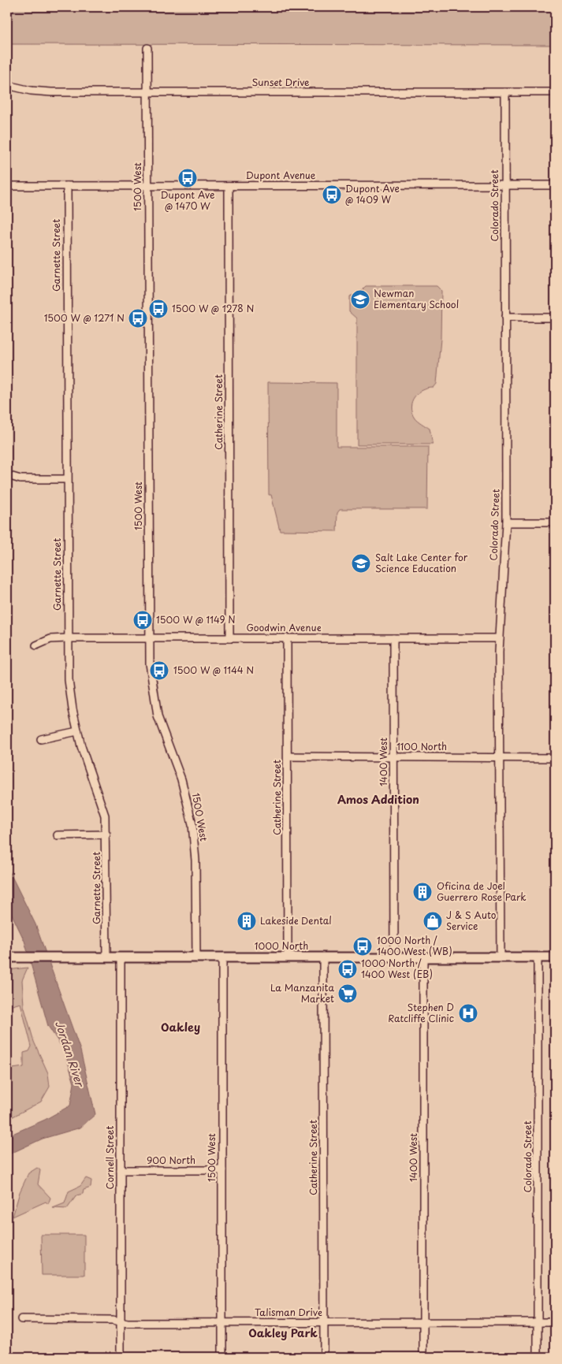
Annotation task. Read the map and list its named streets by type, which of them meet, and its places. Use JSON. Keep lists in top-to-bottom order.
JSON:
{
  "streets": {
    "street": [
      "Sunset Drive",
      "Dupont Avenue",
      "1500 West",
      "Colorado Street",
      "Garnette Street",
      "Catherine Street",
      "Goodwin Avenue",
      "1100 North",
      "1400 West",
      "1000 North",
      "Cornell Street",
      "900 North",
      "Talisman Drive"
    ]
  },
  "crossings": [
    ["Sunset Drive", "1500 West"],
    ["Sunset Drive", "Colorado Street"],
    ["Dupont Avenue", "1500 West"],
    ["Dupont Avenue", "Colorado Street"],
    ["Dupont Avenue", "Garnette Street"],
    ["Dupont Avenue", "Catherine Street"],
    ["1500 West", "Goodwin Avenue"],
    ["1500 West", "1000 North"],
    ["1500 West", "900 North"],
    ["1500 West", "Talisman Drive"],
    ["Colorado Street", "Goodwin Avenue"],
    ["Colorado Street", "1100 North"],
    ["Colorado Street", "1000 North"],
    ["Colorado Street", "Talisman Drive"],
    ["Garnette Street", "Goodwin Avenue"],
    ["Garnette Street", "1000 North"],
    ["Catherine Street", "Goodwin Avenue"],
    ["Catherine Street", "1100 North"],
    ["Catherine Street", "1000 North"],
    ["Catherine Street", "Talisman Drive"],
    ["Goodwin Avenue", "1400 West"],
    ["1100 North", "1400 West"],
    ["1400 West", "1000 North"],
    ["1400 West", "Talisman Drive"],
    ["1000 North", "Cornell Street"],
    ["Cornell Street", "900 North"],
    ["Cornell Street", "Talisman Drive"]
  ],
  "districts": ["Amos Addition", "Oakley", "Oakley Park"],
  "water": ["Jordan River"],
  "places": {
    "bus stop": [
      "Dupont Ave @ 1470 W",
      "Dupont Ave @ 1409 W",
      "1500 W @ 1278 N",
      "1500 W @ 1271 N",
      "1500 W @ 1149 N",
      "1500 W @ 1144 N",
      "1000 North / 1400 West (WB)",
      "1000 North / 1400 West (EB)"
    ],
    "school or university": ["Newman Elementary School", "Salt Lake Center for Science Education"],
    "building": ["Oficina de Joel Guerrero Rose Park", "Lakeside Dental"],
    "shop": ["J & S Auto Service"],
    "supermarket": ["La Manzanita Market"],
    "hospital": ["Stephen D Ratcliffe Clinic"]
  }
}
